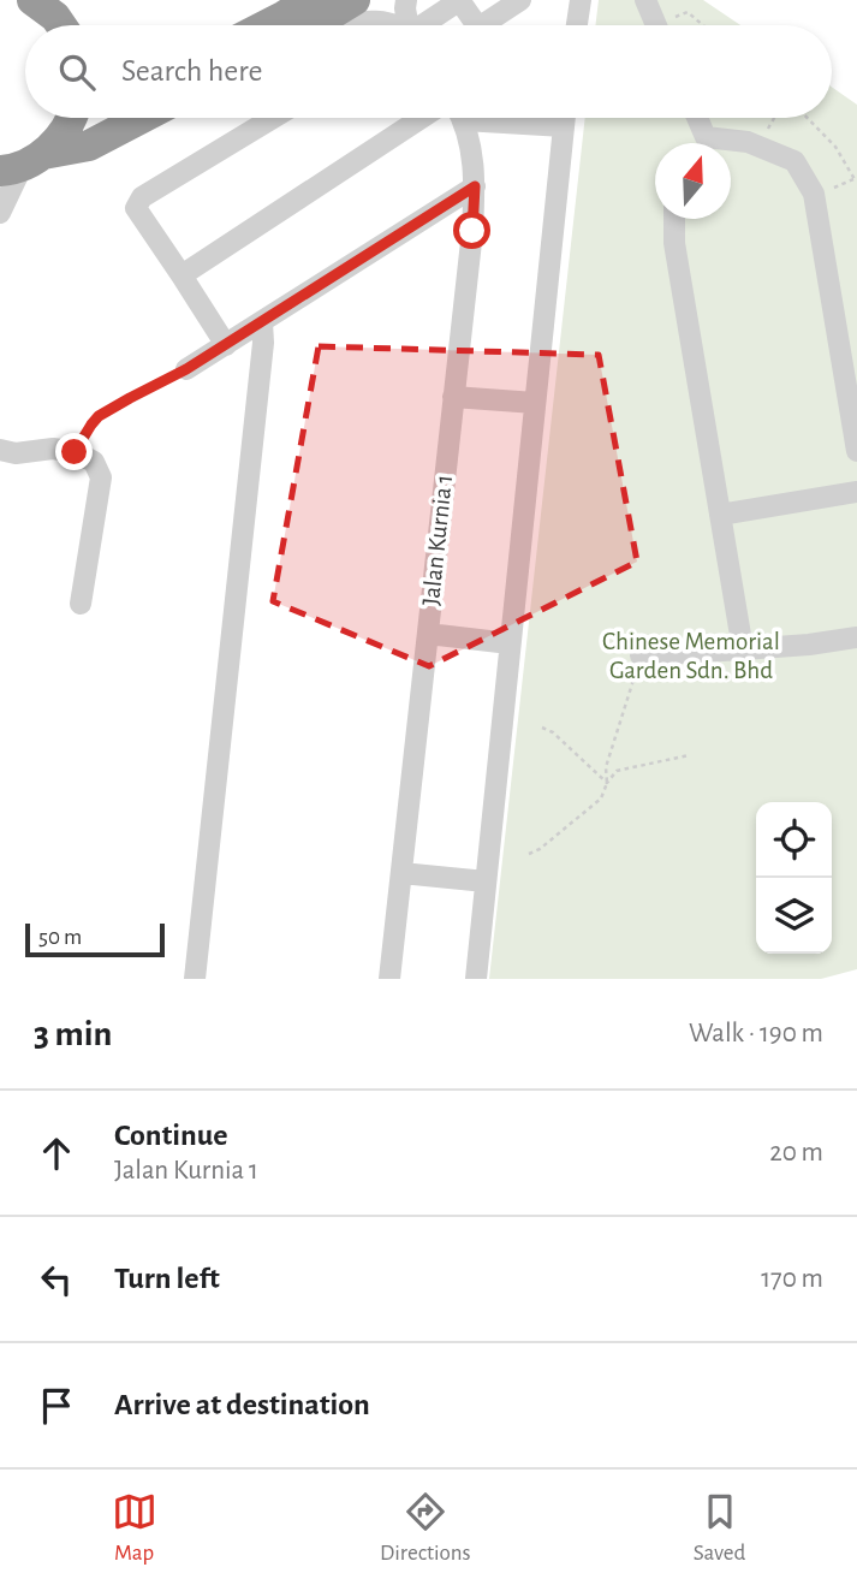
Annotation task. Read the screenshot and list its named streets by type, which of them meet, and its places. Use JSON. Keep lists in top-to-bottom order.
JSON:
{
  "streets": {
    "street": ["Jalan Kurnia 1"]
  },
  "parks": ["Chinese Memorial Garden Sdn. Bhd"],
  "scale_bar": "50 m",
  "north": "top",
  "page": {
    "search": "Search here",
    "scale": "50 m",
    "heading": ["3 min", "Walk · 190 m"],
    "list": [
      ["Continue", "Jalan Kurnia 1", "20 m"],
      ["Turn left", "170 m"],
      "Arrive at destination"
    ],
    "nav": ["Map", "Directions", "Saved"]
  }
}
